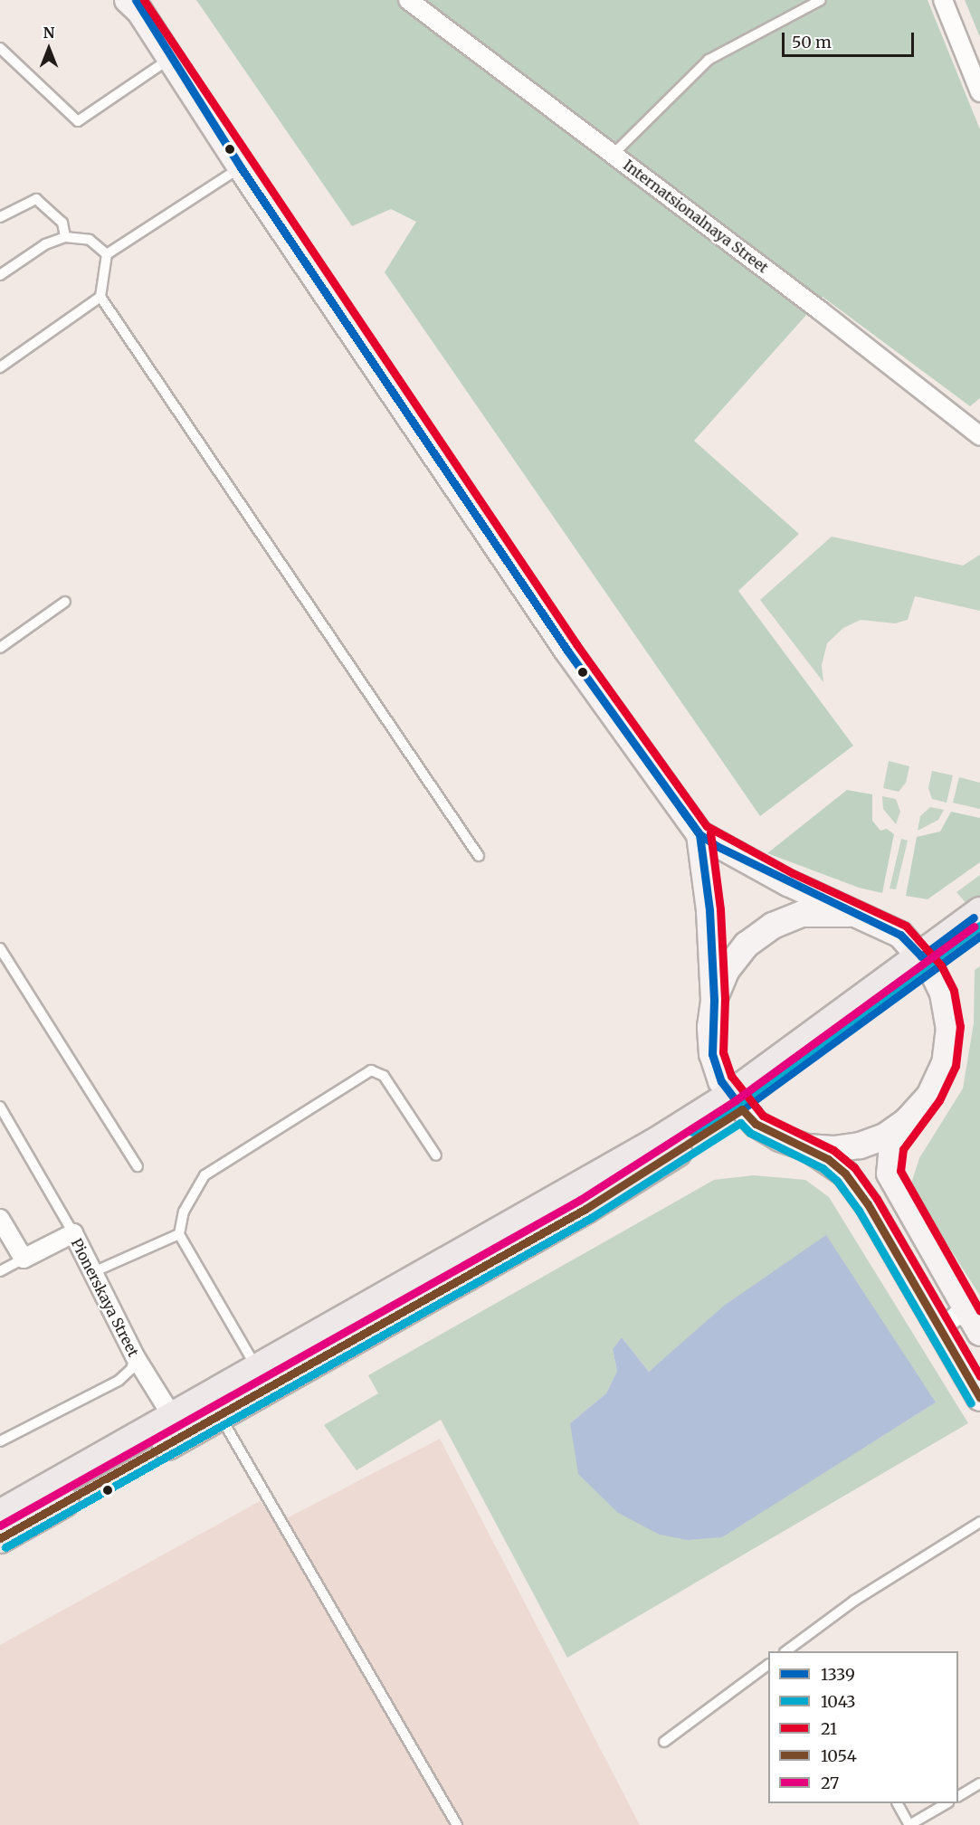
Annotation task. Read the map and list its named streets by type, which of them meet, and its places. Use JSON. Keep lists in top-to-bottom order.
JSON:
{
  "streets": {
    "street": ["Internatsionalnaya Street", "Pionerskaya Street"]
  },
  "lines": [
    "transit line 1339",
    "transit line 21",
    "transit line 1043",
    "transit line 27",
    "transit line 1054"
  ],
  "legend": [
    "1339",
    "1043",
    "21",
    "1054",
    "27"
  ],
  "scale_bar": "50 m",
  "north": "top"
}
